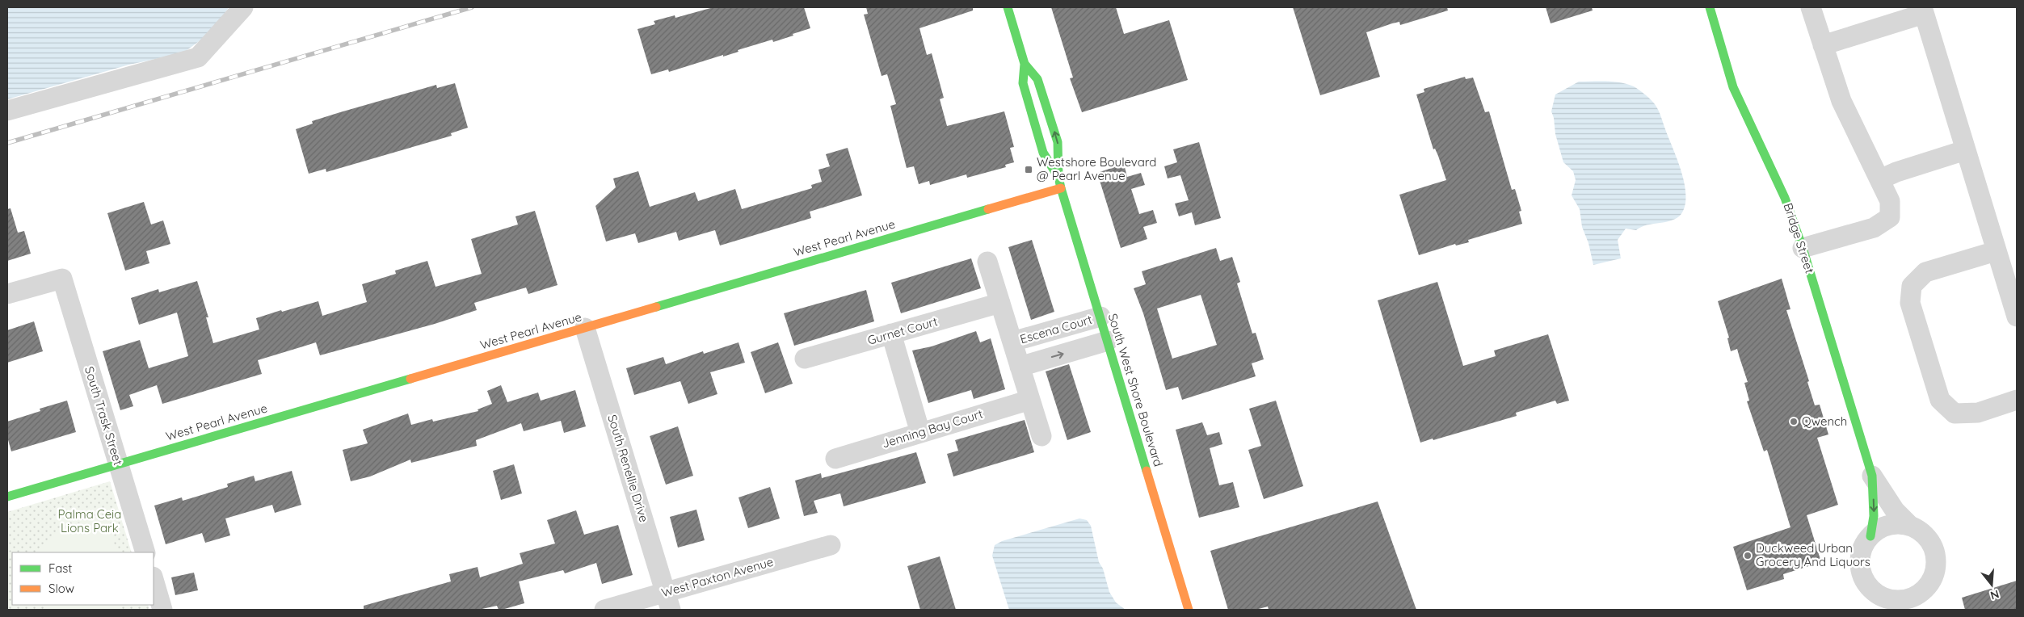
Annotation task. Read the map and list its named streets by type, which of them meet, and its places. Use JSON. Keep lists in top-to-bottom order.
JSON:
{
  "streets": {
    "street": [
      "West Pearl Avenue",
      "Bridge Street",
      "Escena Court",
      "Gurnet Court",
      "South West Shore Boulevard",
      "South Trask Street",
      "Jenning Bay Court",
      "South Renellie Drive",
      "West Paxton Avenue"
    ]
  },
  "crossings": [
    ["West Pearl Avenue", "South West Shore Boulevard"],
    ["West Pearl Avenue", "South Trask Street"],
    ["West Pearl Avenue", "South Renellie Drive"],
    ["Escena Court", "Gurnet Court"],
    ["Escena Court", "South West Shore Boulevard"],
    ["Escena Court", "Jenning Bay Court"],
    ["South Renellie Drive", "West Paxton Avenue"]
  ],
  "parks": ["Palma Ceia Lions Park"],
  "places": {
    "transit": ["Westshore Boulevard @ Pearl Avenue"],
    "other": ["Qwench", "Duckweed Urban Grocery And Liquors"]
  },
  "legend": ["Fast", "Slow"],
  "north": "bottom"
}
